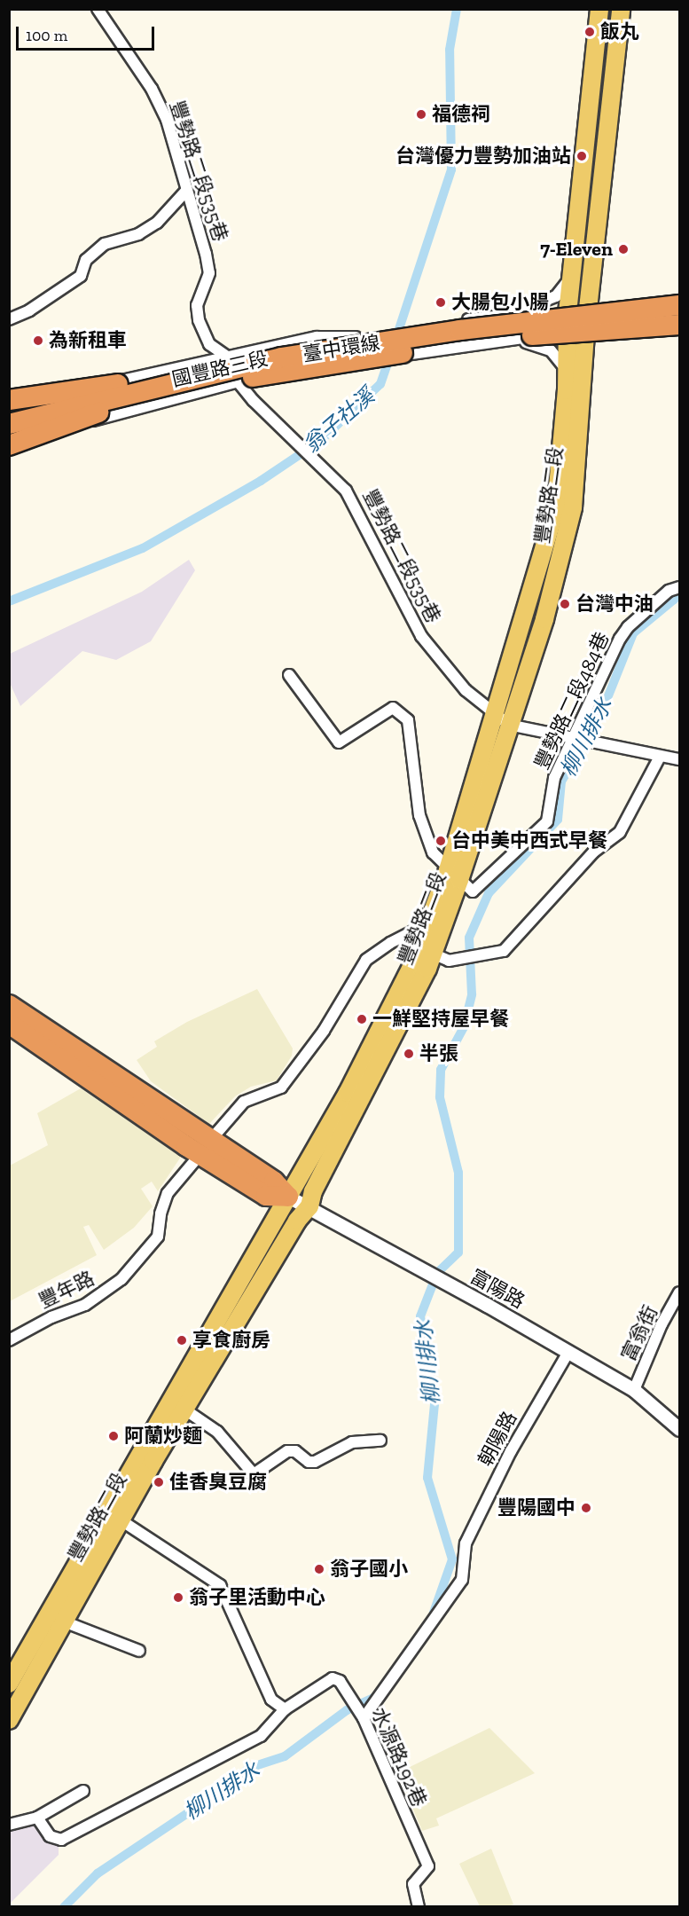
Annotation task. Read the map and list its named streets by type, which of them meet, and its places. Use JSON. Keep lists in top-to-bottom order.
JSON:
{
  "streets": {
    "highway": ["臺中環線"],
    "main road": ["豐勢路二段"],
    "street": [
      "豐勢路二段535巷",
      "國豐路三段",
      "豐勢路二段484巷",
      "富陽路",
      "豐年路",
      "富翁街",
      "朝陽路",
      "水源路192巷"
    ]
  },
  "crossings": [
    ["豐勢路二段535巷", "臺中環線"],
    ["豐勢路二段535巷", "國豐路三段"],
    ["豐勢路二段535巷", "豐勢路二段"],
    ["臺中環線", "國豐路三段"],
    ["國豐路三段", "豐勢路二段"],
    ["豐勢路二段", "豐勢路二段484巷"],
    ["豐勢路二段", "富陽路"],
    ["富陽路", "富翁街"],
    ["富陽路", "朝陽路"],
    ["朝陽路", "水源路192巷"]
  ],
  "water": ["翁子社溪", "柳川排水"],
  "places": [
    "飯丸",
    "福德祠",
    "台灣優力豐勢加油站",
    "7-Eleven",
    "大腸包小腸",
    "為新租車",
    "台灣中油",
    "台中美中西式早餐",
    "一鮮堅持屋早餐",
    "半張",
    "享食廚房",
    "阿蘭炒麵",
    "佳香臭豆腐",
    "豐陽國中",
    "翁子國小",
    "翁子里活動中心"
  ],
  "scale_bar": "100 m"
}
